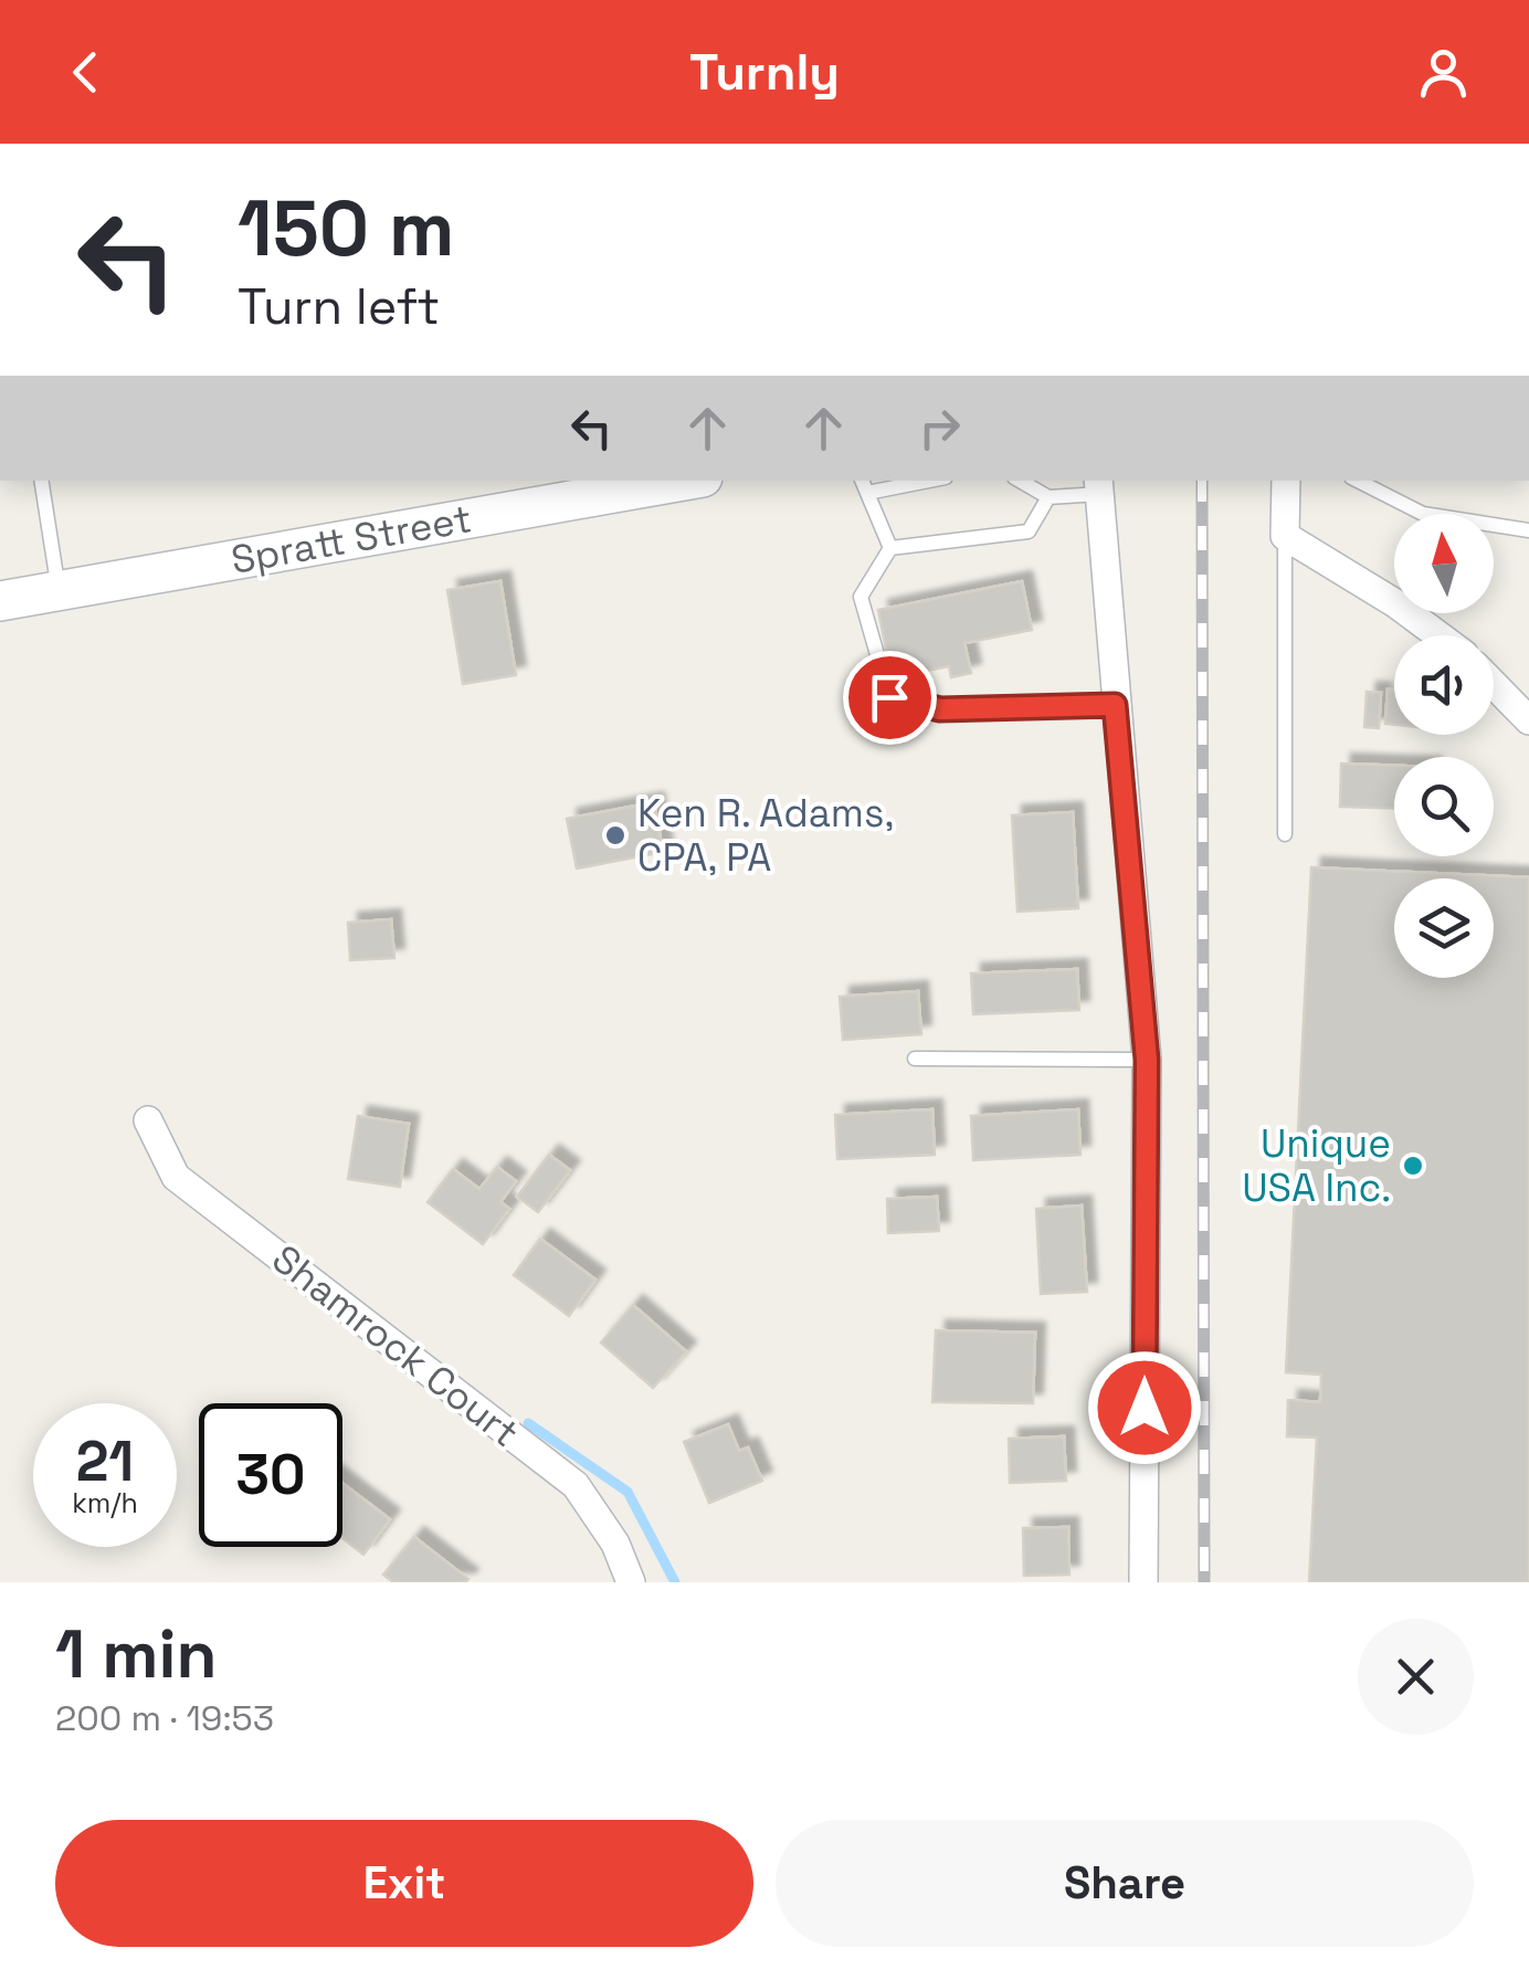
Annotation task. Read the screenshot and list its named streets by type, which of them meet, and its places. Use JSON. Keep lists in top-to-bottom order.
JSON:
{
  "streets": {
    "main road": ["Spratt Street"],
    "street": ["Shamrock Court"]
  },
  "places": ["Ken R. Adams, CPA, PA", "Unique USA Inc."],
  "north": "top",
  "page": {
    "header": "Turnly",
    "turn": ["150 m", "Turn left"],
    "speed": "21 km/h",
    "limit": "30",
    "heading": ["1 min", "200 m · 19:53"],
    "buttons": ["Exit", "Share"]
  }
}
